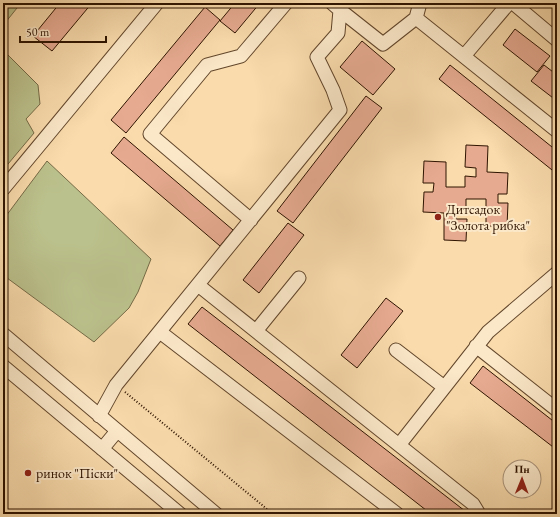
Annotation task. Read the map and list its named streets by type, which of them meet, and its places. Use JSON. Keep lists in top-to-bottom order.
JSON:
{
  "places": ["Дитсадок \"Золота рибка\"", "ринок \"Піски\""],
  "scale_bar": "50 m",
  "north": "top"
}
